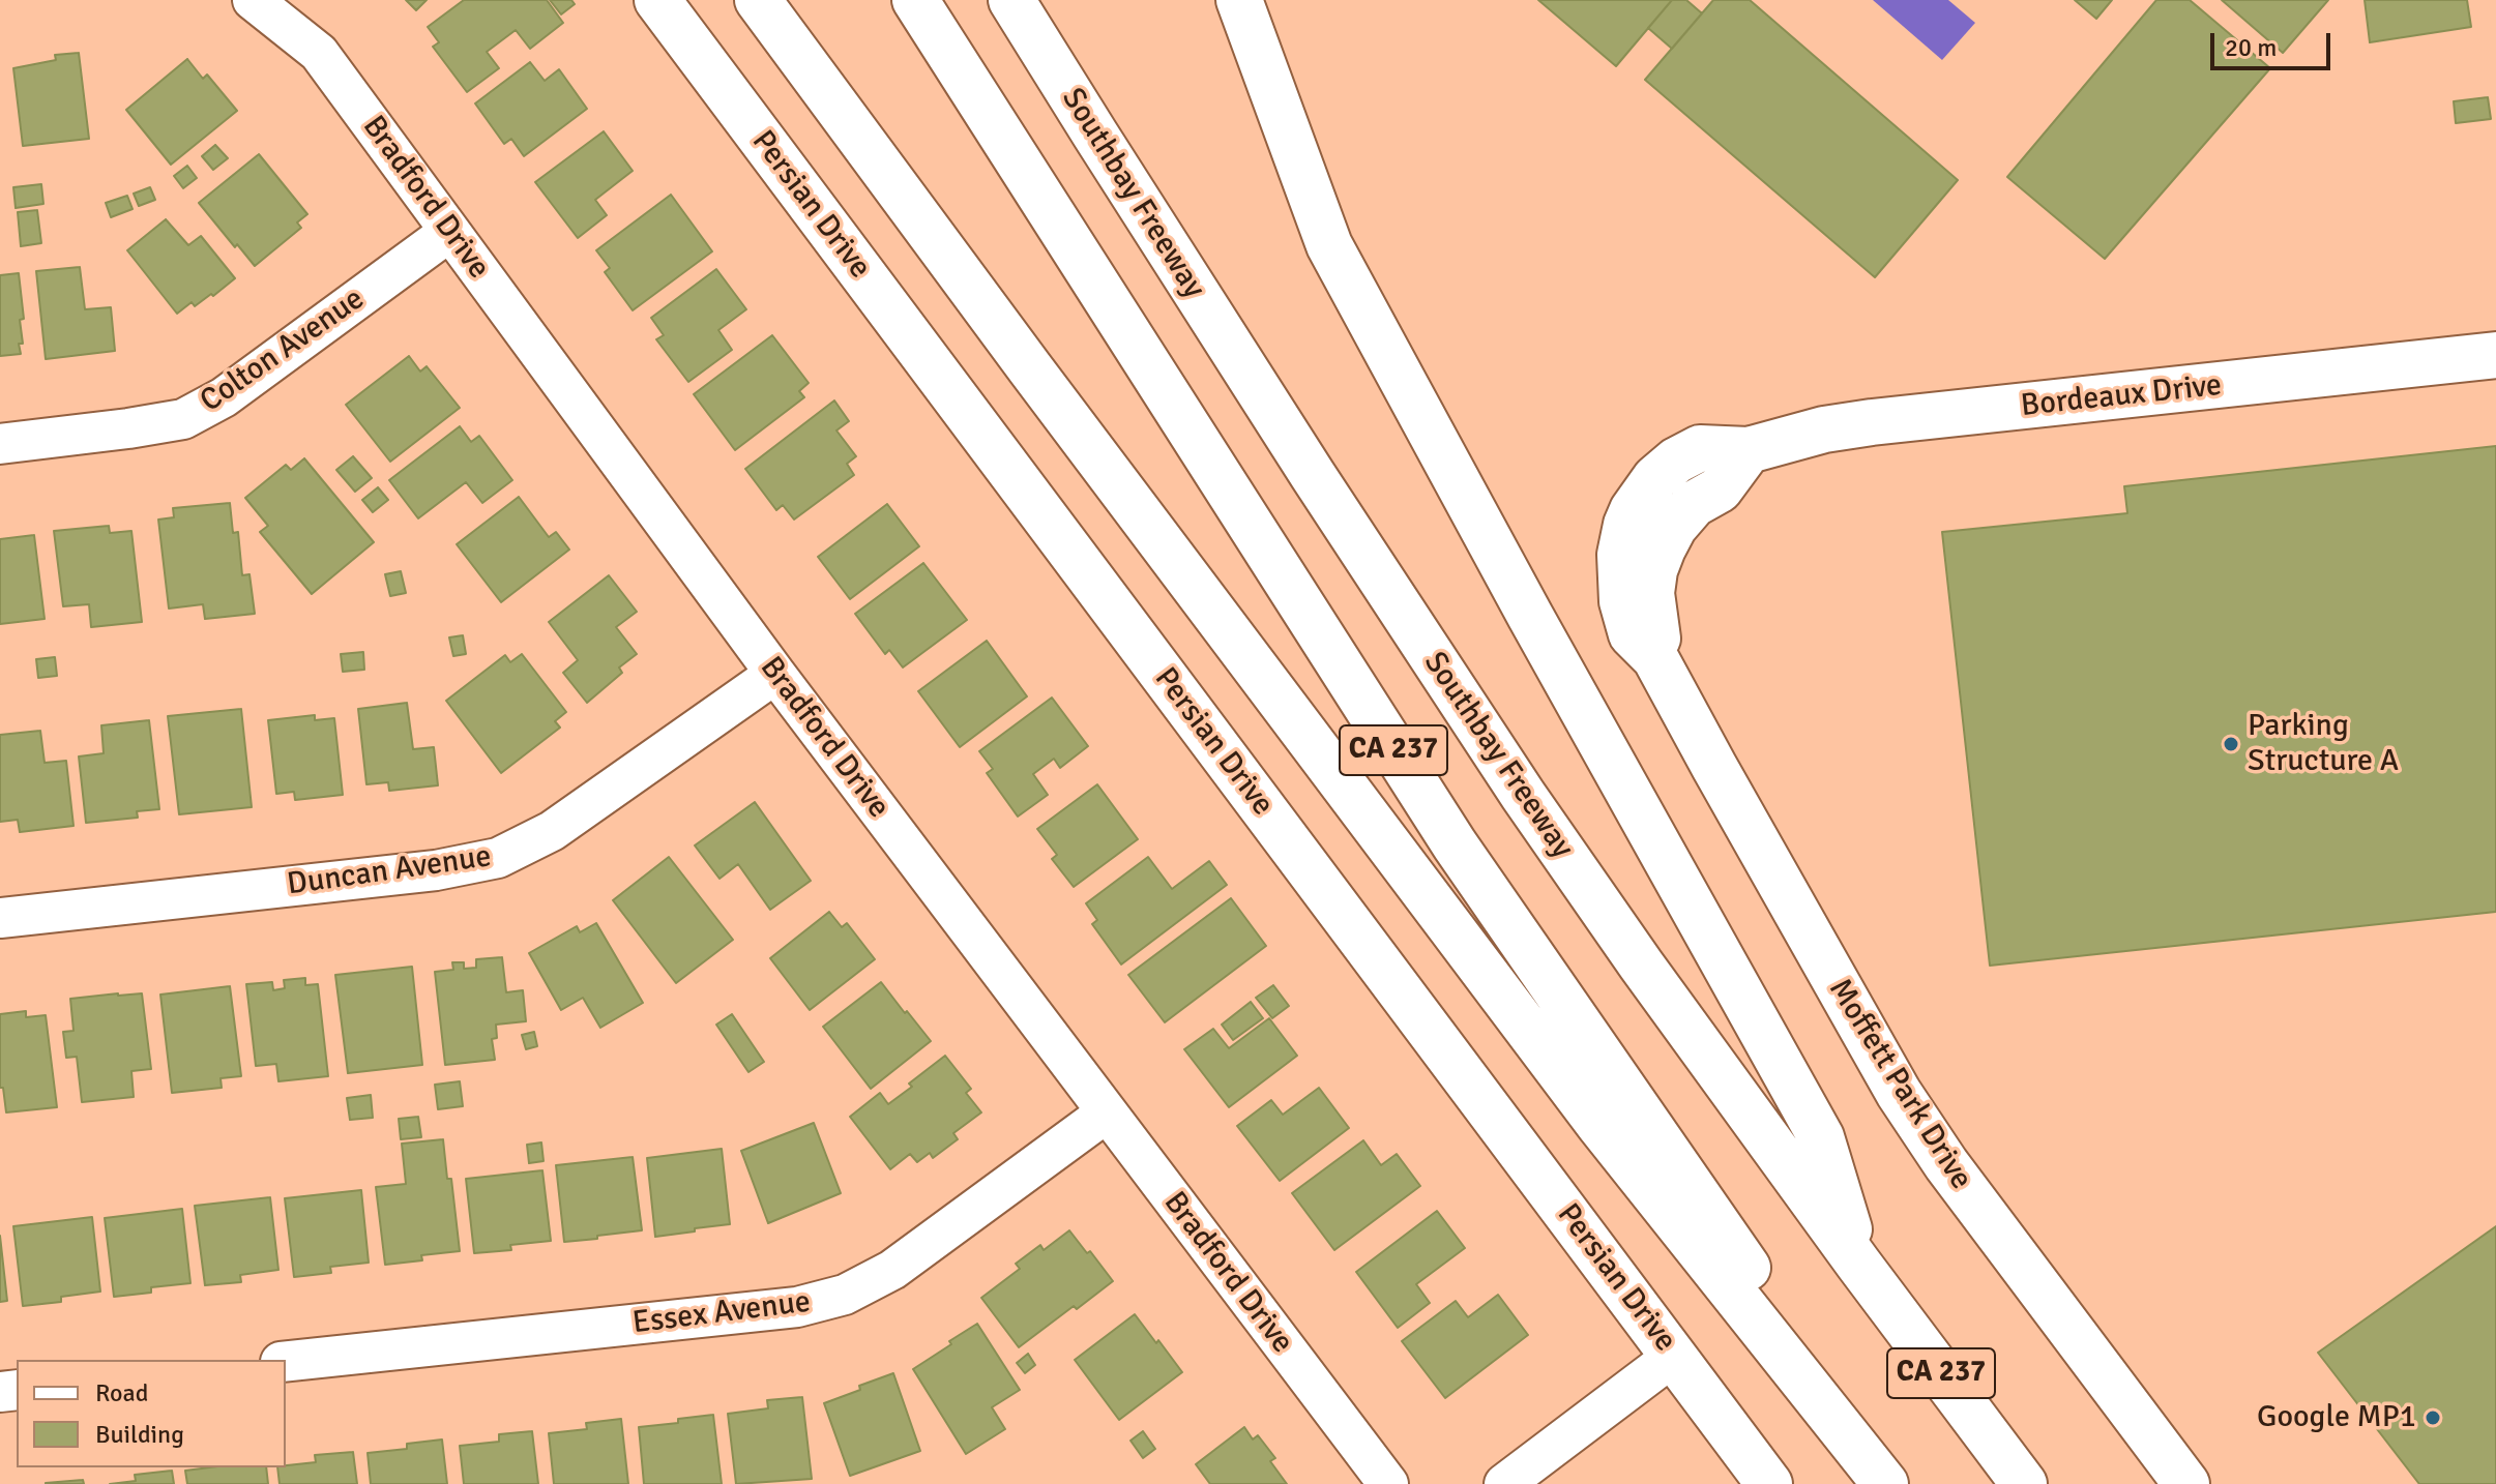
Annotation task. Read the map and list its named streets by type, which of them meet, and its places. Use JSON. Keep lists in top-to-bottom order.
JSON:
{
  "streets": {
    "main road": [
      "Southbay Freeway",
      "Persian Drive",
      "Bordeaux Drive",
      "CA 237",
      "Moffett Park Drive"
    ],
    "street": [
      "Bradford Drive",
      "Colton Avenue",
      "Duncan Avenue",
      "Essex Avenue"
    ]
  },
  "crossings": [
    ["Bradford Drive", "Colton Avenue"],
    ["Bradford Drive", "Duncan Avenue"],
    ["Bradford Drive", "Essex Avenue"],
    ["Bordeaux Drive", "Moffett Park Drive"]
  ],
  "places": ["Parking Structure A", "Google MP1"],
  "legend": ["Road", "Building"],
  "scale_bar": "20 m"
}
